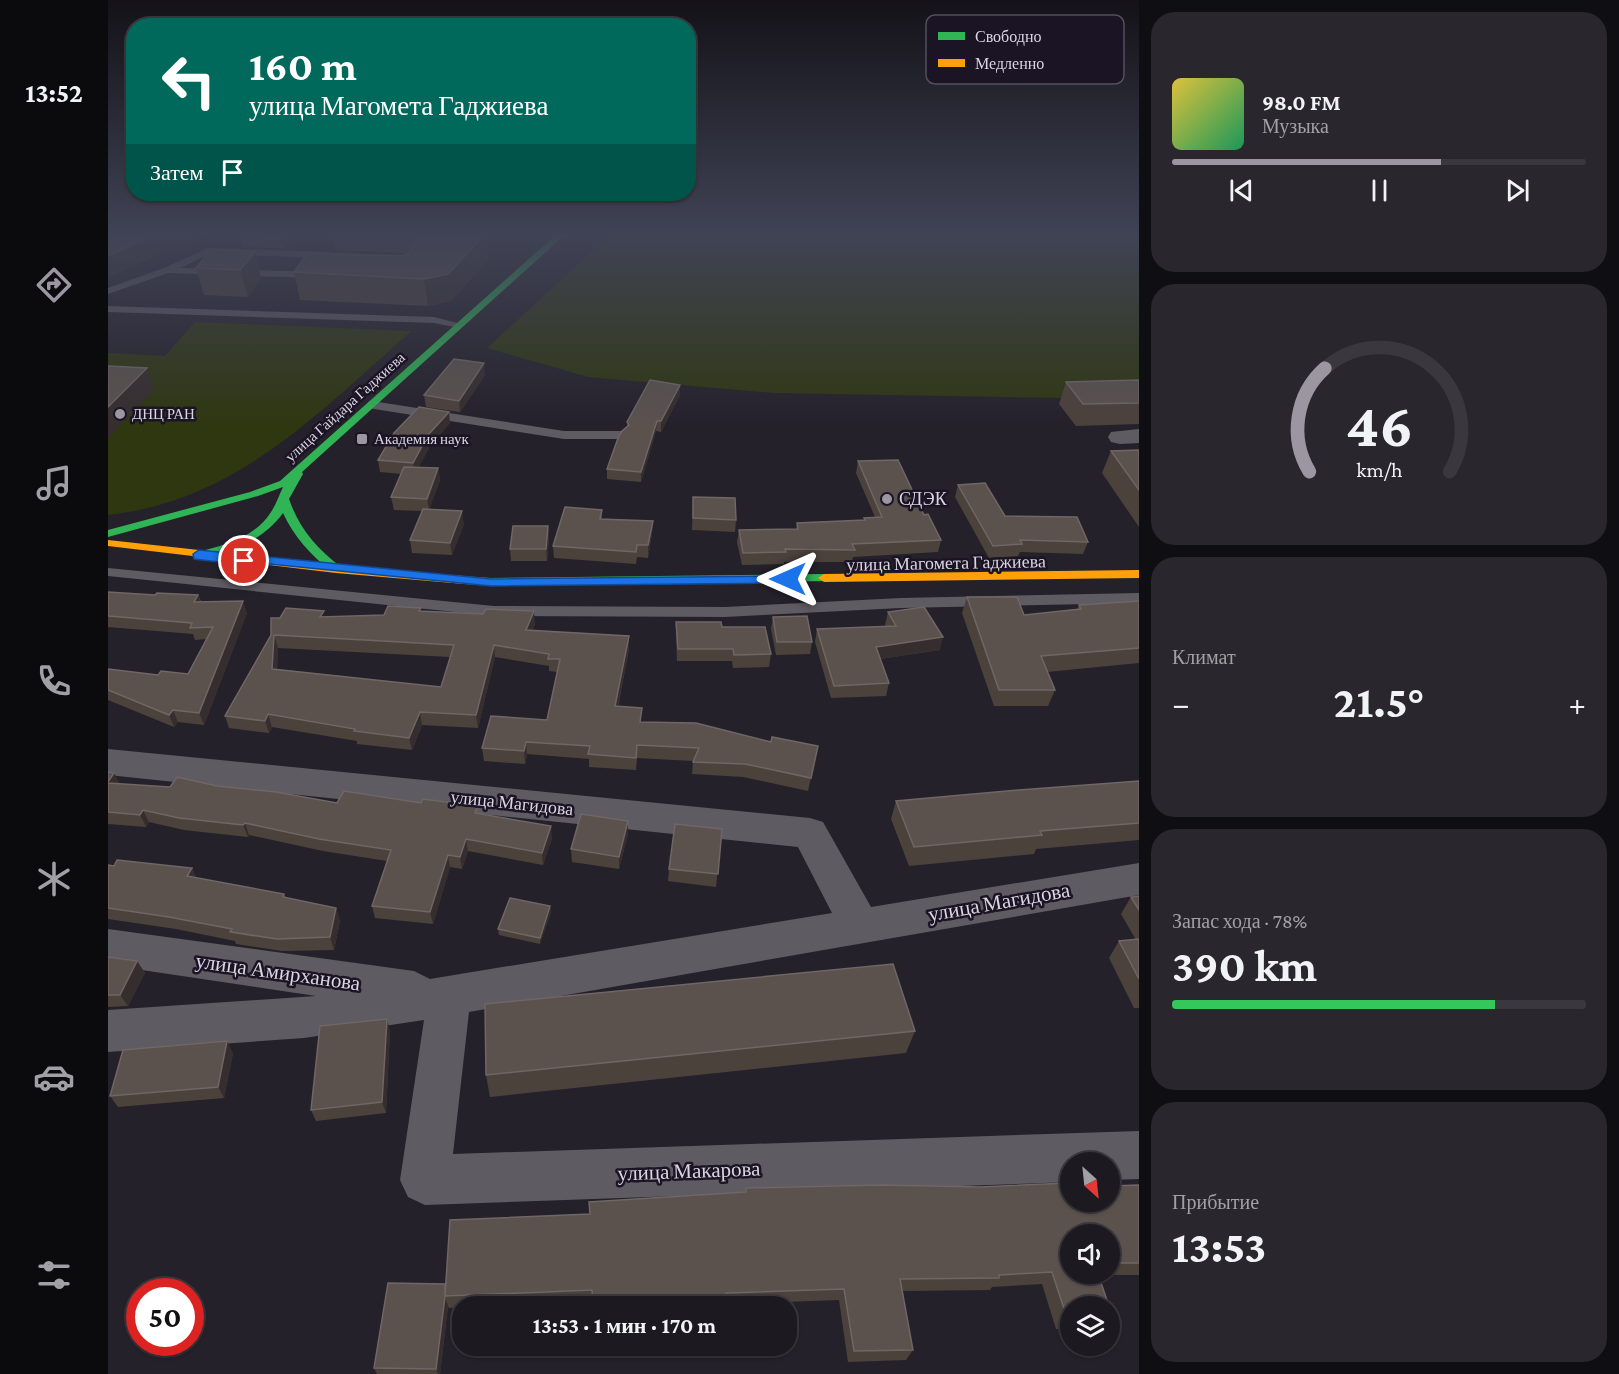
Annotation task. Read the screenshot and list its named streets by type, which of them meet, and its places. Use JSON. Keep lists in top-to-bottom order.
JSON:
{
  "streets": {
    "main road": ["улица Гайдара Гаджиева", "улица Магомета Гаджиева"],
    "street": ["улица Магидова", "улица Амирханова", "улица Макарова"]
  },
  "crossings": [
    ["улица Магидова", "улица Амирханова"],
    ["улица Магидова", "улица Макарова"],
    ["улица Амирханова", "улица Макарова"]
  ],
  "places": {
    "other": ["ДНЦ РАН", "СДЭК"],
    "transit": ["Академия наук"]
  },
  "legend": ["Свободно", "Медленно"],
  "north": "bottom right",
  "page": {
    "tabs": "13:52",
    "turn": ["160 m", "улица Магомета Гаджиева"],
    "song": ["98.0 FM", "Музыка"],
    "then": "Затем",
    "tile": [
      "Климат",
      ["Запас хода · 78%", "390 km"],
      ["Прибытие", "13:53"]
    ],
    "heat": ["−", "21.5°", "+"],
    "limit": "50",
    "trip": "13:53 · 1 мин · 170 m",
    "gauge": ["46", "km/h"]
  }
}
